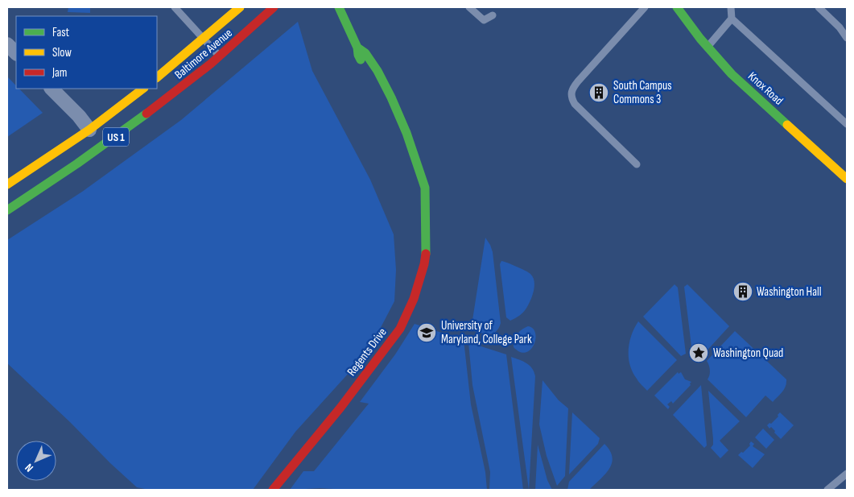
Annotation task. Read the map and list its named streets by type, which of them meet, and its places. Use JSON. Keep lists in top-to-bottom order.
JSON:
{
  "streets": {
    "street": [
      "Baltimore Avenue",
      "Knox Road",
      "US 1",
      "Regents Drive"
    ]
  },
  "places": {
    "building": ["South Campus Commons 3", "Washington Hall"],
    "school or university": ["University of Maryland, College Park"],
    "place": ["Washington Quad"]
  },
  "legend": ["Fast", "Slow", "Jam"],
  "north": "bottom left"
}
